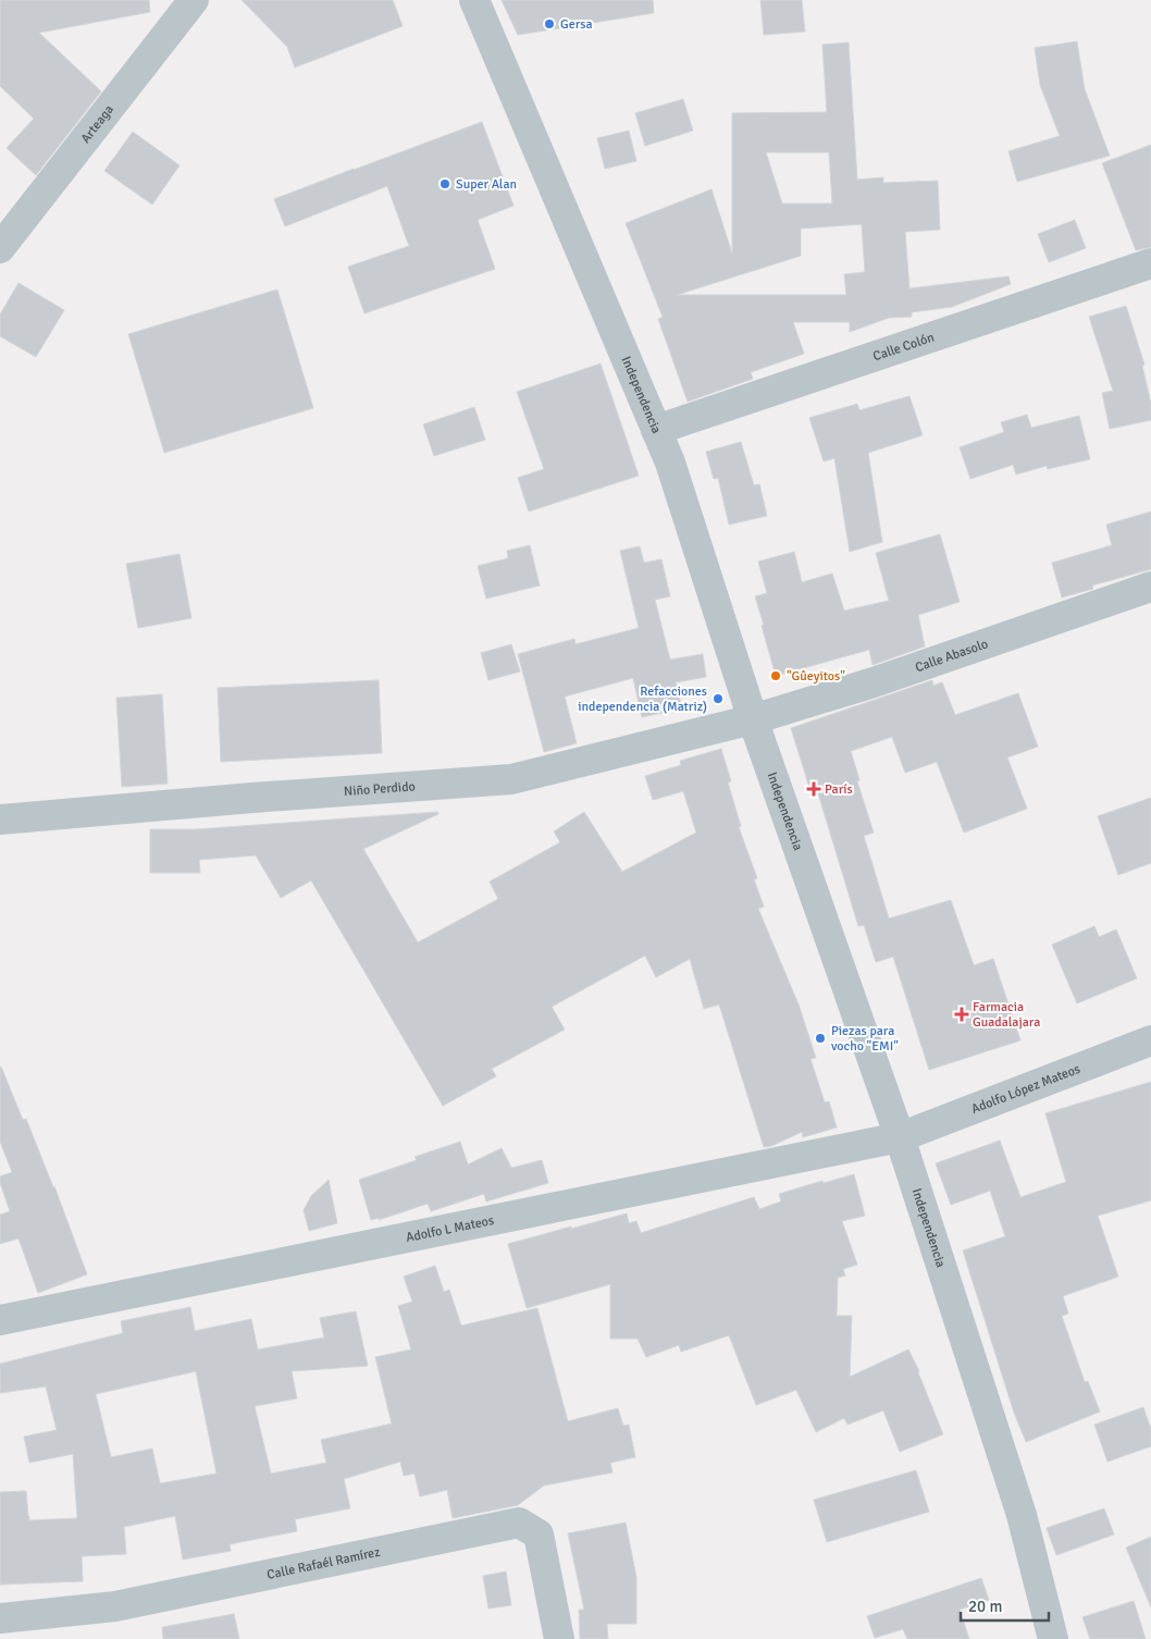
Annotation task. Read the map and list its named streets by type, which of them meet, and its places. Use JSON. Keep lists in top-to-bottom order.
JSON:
{
  "streets": {
    "street": [
      "Arteaga",
      "Calle Colón",
      "Independencia",
      "Calle Abasolo",
      "Niño Perdido",
      "Adolfo López Mateos",
      "Adolfo L Mateos",
      "Calle Rafaél Ramírez"
    ]
  },
  "crossings": [
    ["Calle Colón", "Independencia"],
    ["Independencia", "Calle Abasolo"],
    ["Independencia", "Niño Perdido"],
    ["Independencia", "Adolfo López Mateos"],
    ["Independencia", "Adolfo L Mateos"],
    ["Calle Abasolo", "Niño Perdido"],
    ["Adolfo López Mateos", "Adolfo L Mateos"]
  ],
  "places": {
    "other": [
      "Gersa",
      "Super Alan",
      "\"Gûeyitos\"",
      "Refacciones independencia (Matriz)",
      "Piezas para vocho \"EMI\""
    ],
    "health": ["París", "Farmacia Guadalajara"]
  },
  "scale_bar": "20 m"
}
